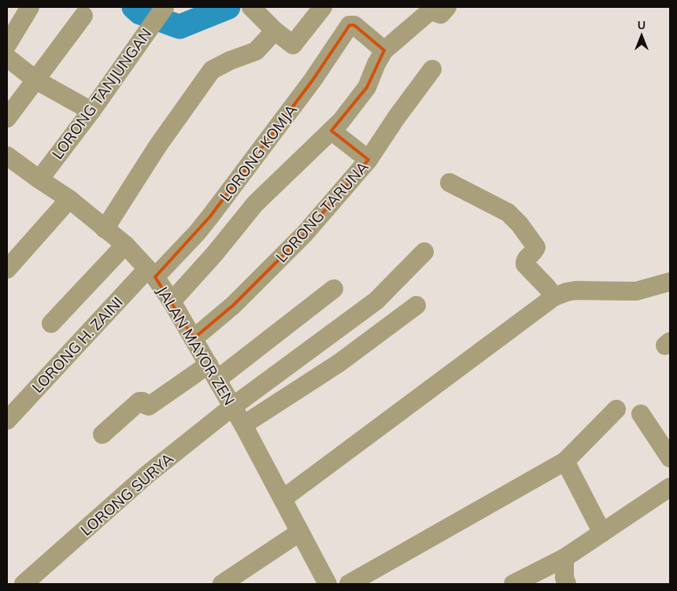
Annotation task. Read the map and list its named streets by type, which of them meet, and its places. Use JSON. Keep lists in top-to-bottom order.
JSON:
{
  "streets": {
    "street": [
      "LORONG TANJUNGAN",
      "LORONG KOMJA",
      "LORONG TARUNA",
      "LORONG H. ZAINI",
      "JALAN MAYOR ZEN",
      "LORONG SURYA"
    ]
  },
  "crossings": [
    ["LORONG TANJUNGAN", "JALAN MAYOR ZEN"],
    ["LORONG KOMJA", "LORONG H. ZAINI"],
    ["LORONG KOMJA", "JALAN MAYOR ZEN"],
    ["LORONG TARUNA", "JALAN MAYOR ZEN"],
    ["LORONG H. ZAINI", "JALAN MAYOR ZEN"],
    ["JALAN MAYOR ZEN", "LORONG SURYA"]
  ],
  "north": "top"
}
